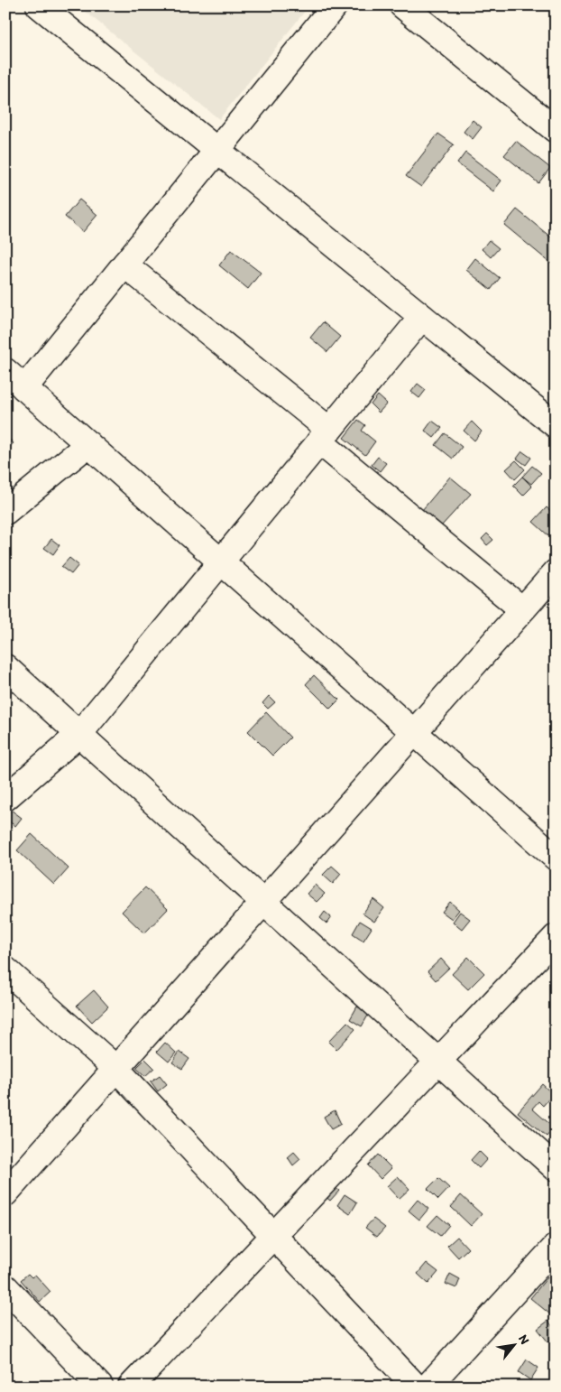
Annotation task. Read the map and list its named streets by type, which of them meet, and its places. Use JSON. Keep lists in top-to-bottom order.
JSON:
{
  "north": "top right"
}
